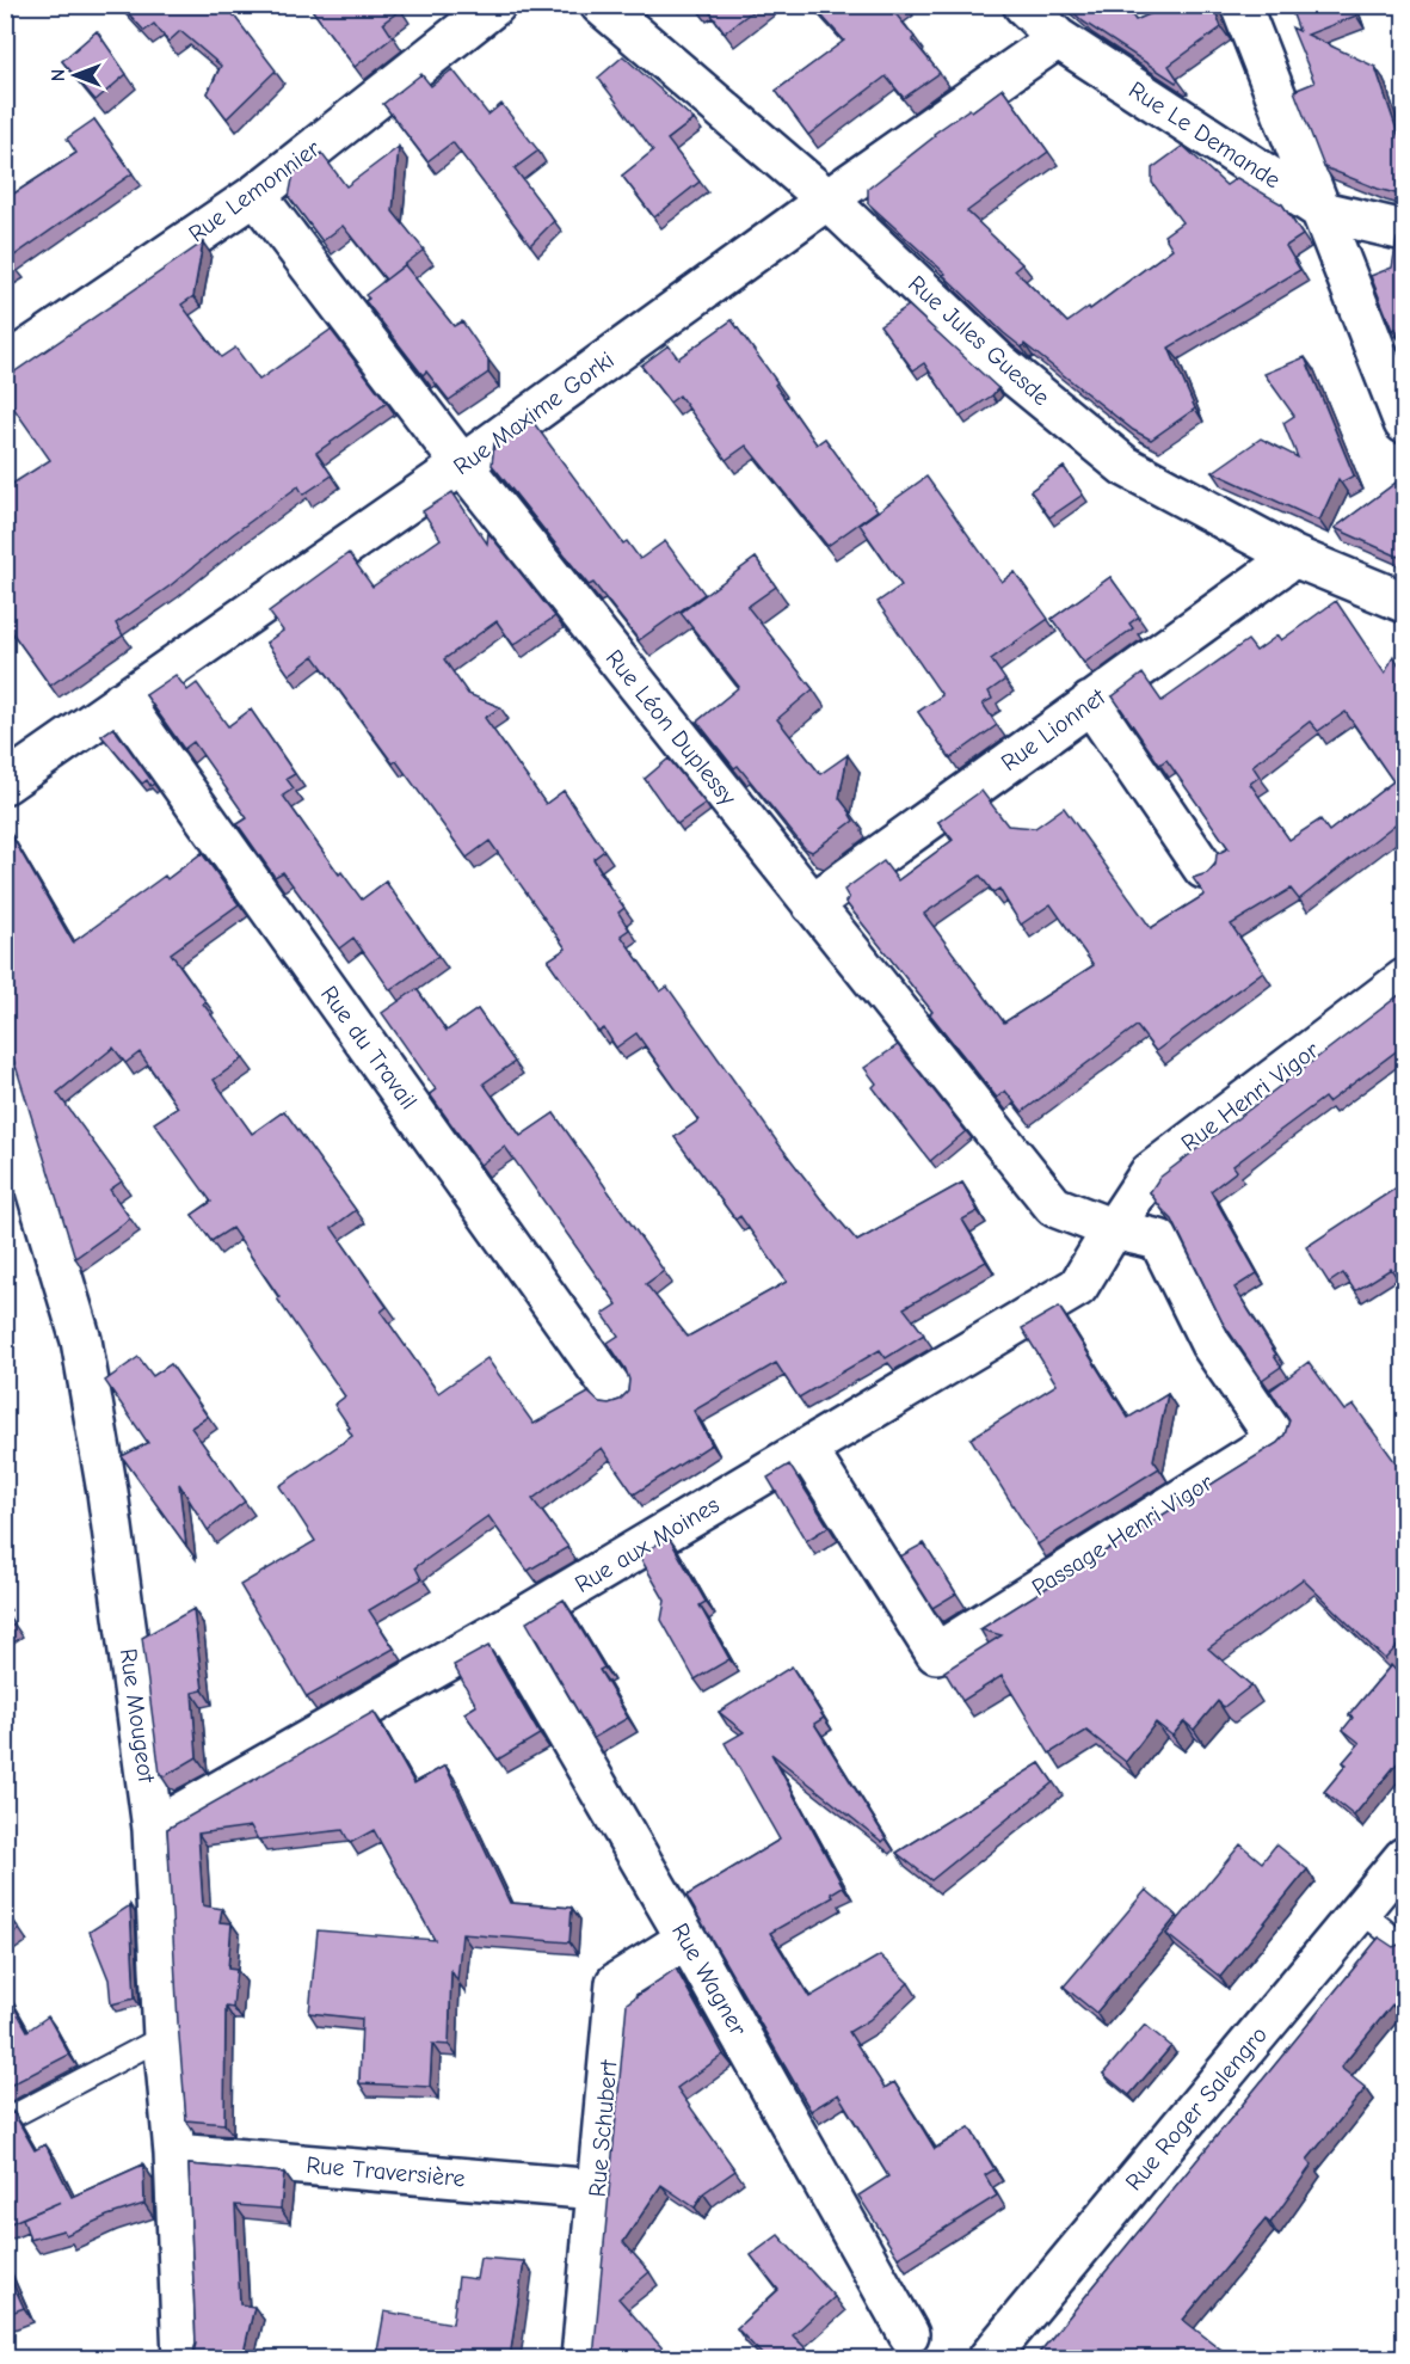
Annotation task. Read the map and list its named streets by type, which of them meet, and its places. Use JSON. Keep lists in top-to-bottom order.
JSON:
{
  "streets": {
    "street": [
      "Rue Le Demande",
      "Rue Lemonnier",
      "Rue Jules Guesde",
      "Rue Maxime Gorki",
      "Rue Léon Duplessy",
      "Rue Lionnet",
      "Rue du Travail",
      "Rue Henri Vigor",
      "Passage Henri Vigor",
      "Rue aux Moines",
      "Rue Mougeot",
      "Rue Wagner",
      "Rue Roger Salengro",
      "Rue Schubert",
      "Rue Traversière"
    ]
  },
  "crossings": [
    ["Rue Le Demande", "Rue Maxime Gorki"],
    ["Rue Lemonnier", "Rue Léon Duplessy"],
    ["Rue Jules Guesde", "Rue Maxime Gorki"],
    ["Rue Jules Guesde", "Rue Lionnet"],
    ["Rue Maxime Gorki", "Rue Léon Duplessy"],
    ["Rue Maxime Gorki", "Rue du Travail"],
    ["Rue Léon Duplessy", "Rue Lionnet"],
    ["Rue Léon Duplessy", "Rue Henri Vigor"],
    ["Rue Léon Duplessy", "Passage Henri Vigor"],
    ["Rue Léon Duplessy", "Rue aux Moines"],
    ["Rue Henri Vigor", "Passage Henri Vigor"],
    ["Rue Henri Vigor", "Rue aux Moines"],
    ["Passage Henri Vigor", "Rue aux Moines"],
    ["Rue aux Moines", "Rue Mougeot"],
    ["Rue aux Moines", "Rue Wagner"],
    ["Rue Mougeot", "Rue Traversière"],
    ["Rue Wagner", "Rue Schubert"],
    ["Rue Schubert", "Rue Traversière"]
  ],
  "north": "left"
}
